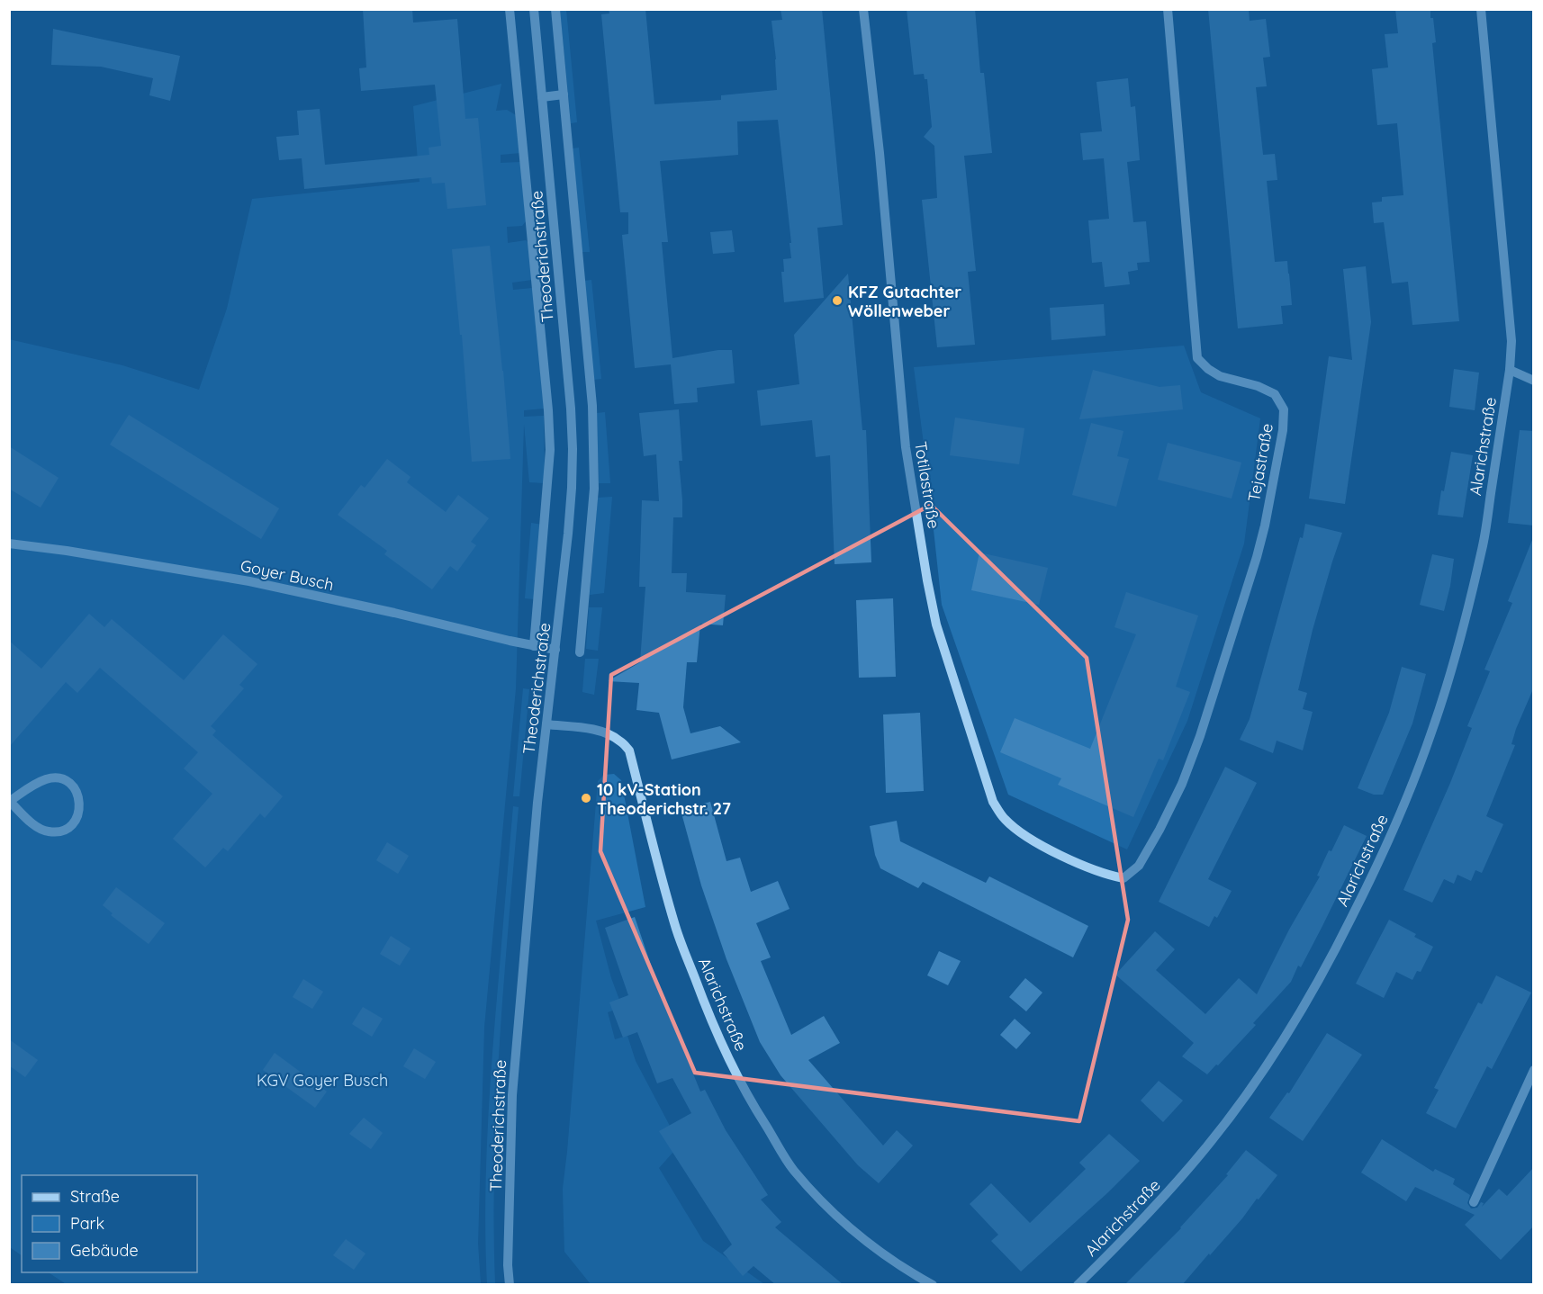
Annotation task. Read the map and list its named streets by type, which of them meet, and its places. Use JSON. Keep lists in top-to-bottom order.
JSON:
{
  "streets": {
    "street": [
      "Theoderichstraße",
      "Alarichstraße",
      "Tejastraße",
      "Totilastraße",
      "Goyer Busch"
    ]
  },
  "crossings": [
    ["Theoderichstraße", "Alarichstraße"],
    ["Theoderichstraße", "Goyer Busch"],
    ["Tejastraße", "Totilastraße"]
  ],
  "parks": ["KGV Goyer Busch"],
  "places": ["KFZ Gutachter Wöllenweber", "10 kV-Station Theoderichstr. 27"],
  "legend": ["Straße", "Park", "Gebäude"]
}
